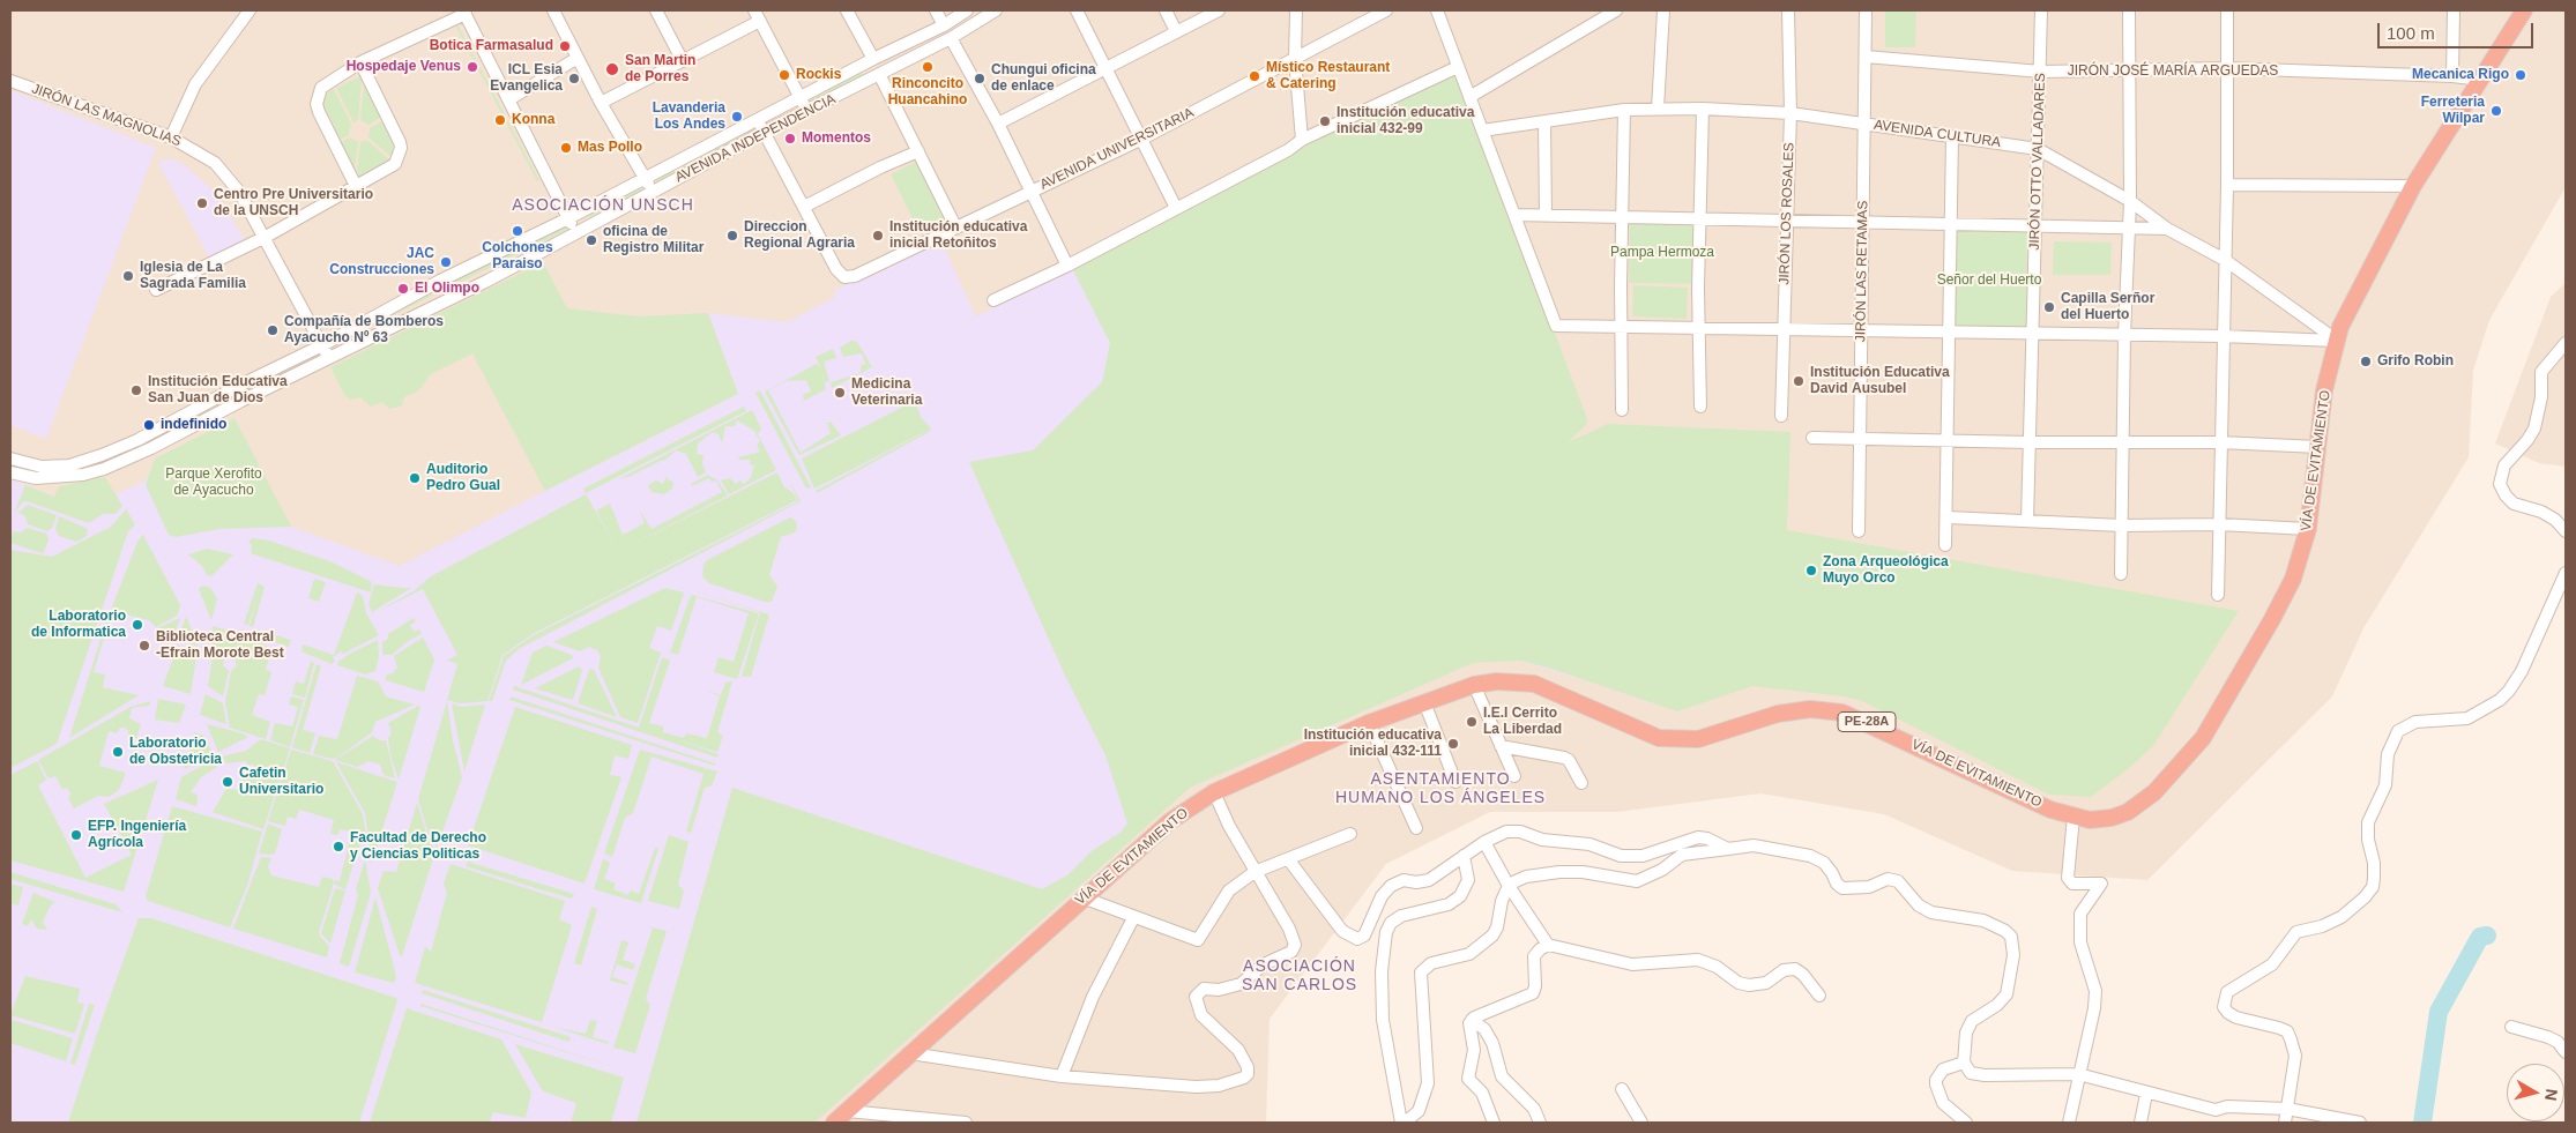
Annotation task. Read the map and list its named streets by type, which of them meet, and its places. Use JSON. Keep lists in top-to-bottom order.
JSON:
{
  "streets": {
    "highway": ["VÍA DE EVITAMIENTO", "PE-28A"],
    "street": [
      "JIRÓN JOSÉ MARÍA ARGUEDAS",
      "JIRÓN LAS MAGNOLIAS",
      "AVENIDA CULTURA",
      "AVENIDA INDEPENDENCIA",
      "AVENIDA UNIVERSITARIA",
      "JIRÓN OTTO VALLADARES",
      "JIRÓN LOS ROSALES",
      "JIRÓN LAS RETAMAS"
    ]
  },
  "crossings": [
    ["JIRÓN JOSÉ MARÍA ARGUEDAS", "JIRÓN OTTO VALLADARES"],
    ["JIRÓN JOSÉ MARÍA ARGUEDAS", "JIRÓN LAS RETAMAS"],
    ["JIRÓN JOSÉ MARÍA ARGUEDAS", "VÍA DE EVITAMIENTO"],
    ["JIRÓN LAS MAGNOLIAS", "AVENIDA INDEPENDENCIA"],
    ["AVENIDA CULTURA", "JIRÓN OTTO VALLADARES"],
    ["AVENIDA CULTURA", "JIRÓN LOS ROSALES"],
    ["AVENIDA CULTURA", "JIRÓN LAS RETAMAS"],
    ["AVENIDA CULTURA", "VÍA DE EVITAMIENTO"]
  ],
  "districts": ["ASOCIACIÓN UNSCH", "ASENTAMIENTO HUMANO LOS ÁNGELES", "ASOCIACIÓN SAN CARLOS"],
  "parks": ["Pampa Hermoza", "Señor del Huerto", "Parque Xerofito de Ayacucho"],
  "places": [
    "Botica Farmasalud",
    "Hospedaje Venus",
    "Rinconcito Huancahino",
    "San Martin de Porres",
    "Rockis",
    "Mecanica Rigo",
    "Místico Restaurant & Catering",
    "ICL Esia Evangelica",
    "Chungui oficina de enlace",
    "Ferreteria Wilpar",
    "Lavanderia Los Andes",
    "Konna",
    "Institución educativa inicial 432-99",
    "Momentos",
    "Mas Pollo",
    "Centro Pre Universitario de la UNSCH",
    "Colchones Paraiso",
    "Direccion Regional Agraria",
    "Institución educativa inicial Retoñitos",
    "oficina de Registro Militar",
    "JAC Construcciones",
    "Iglesia de La Sagrada Familia",
    "El Olimpo",
    "Capilla Serñor del Huerto",
    "Compañía de Bomberos Ayacucho Nº 63",
    "Grifo Robin",
    "Institución Educativa David Ausubel",
    "Institución Educativa San Juan de Dios",
    "Medicina Veterinaria",
    "indefinido",
    "Auditorio Pedro Gual",
    "Zona Arqueológica Muyo Orco",
    "Laboratorio de Informatica",
    "Biblioteca Central -Efrain Morote Best",
    "I.E.I Cerrito La Liberdad",
    "Institución educativa inicial 432-111",
    "Laboratorio de Obstetricia",
    "Cafetin Universitario",
    "EFP. Ingeniería Agrícola",
    "Facultad de Derecho y Ciencias Politicas"
  ],
  "scale_bar": "100 m",
  "north": "right"
}
